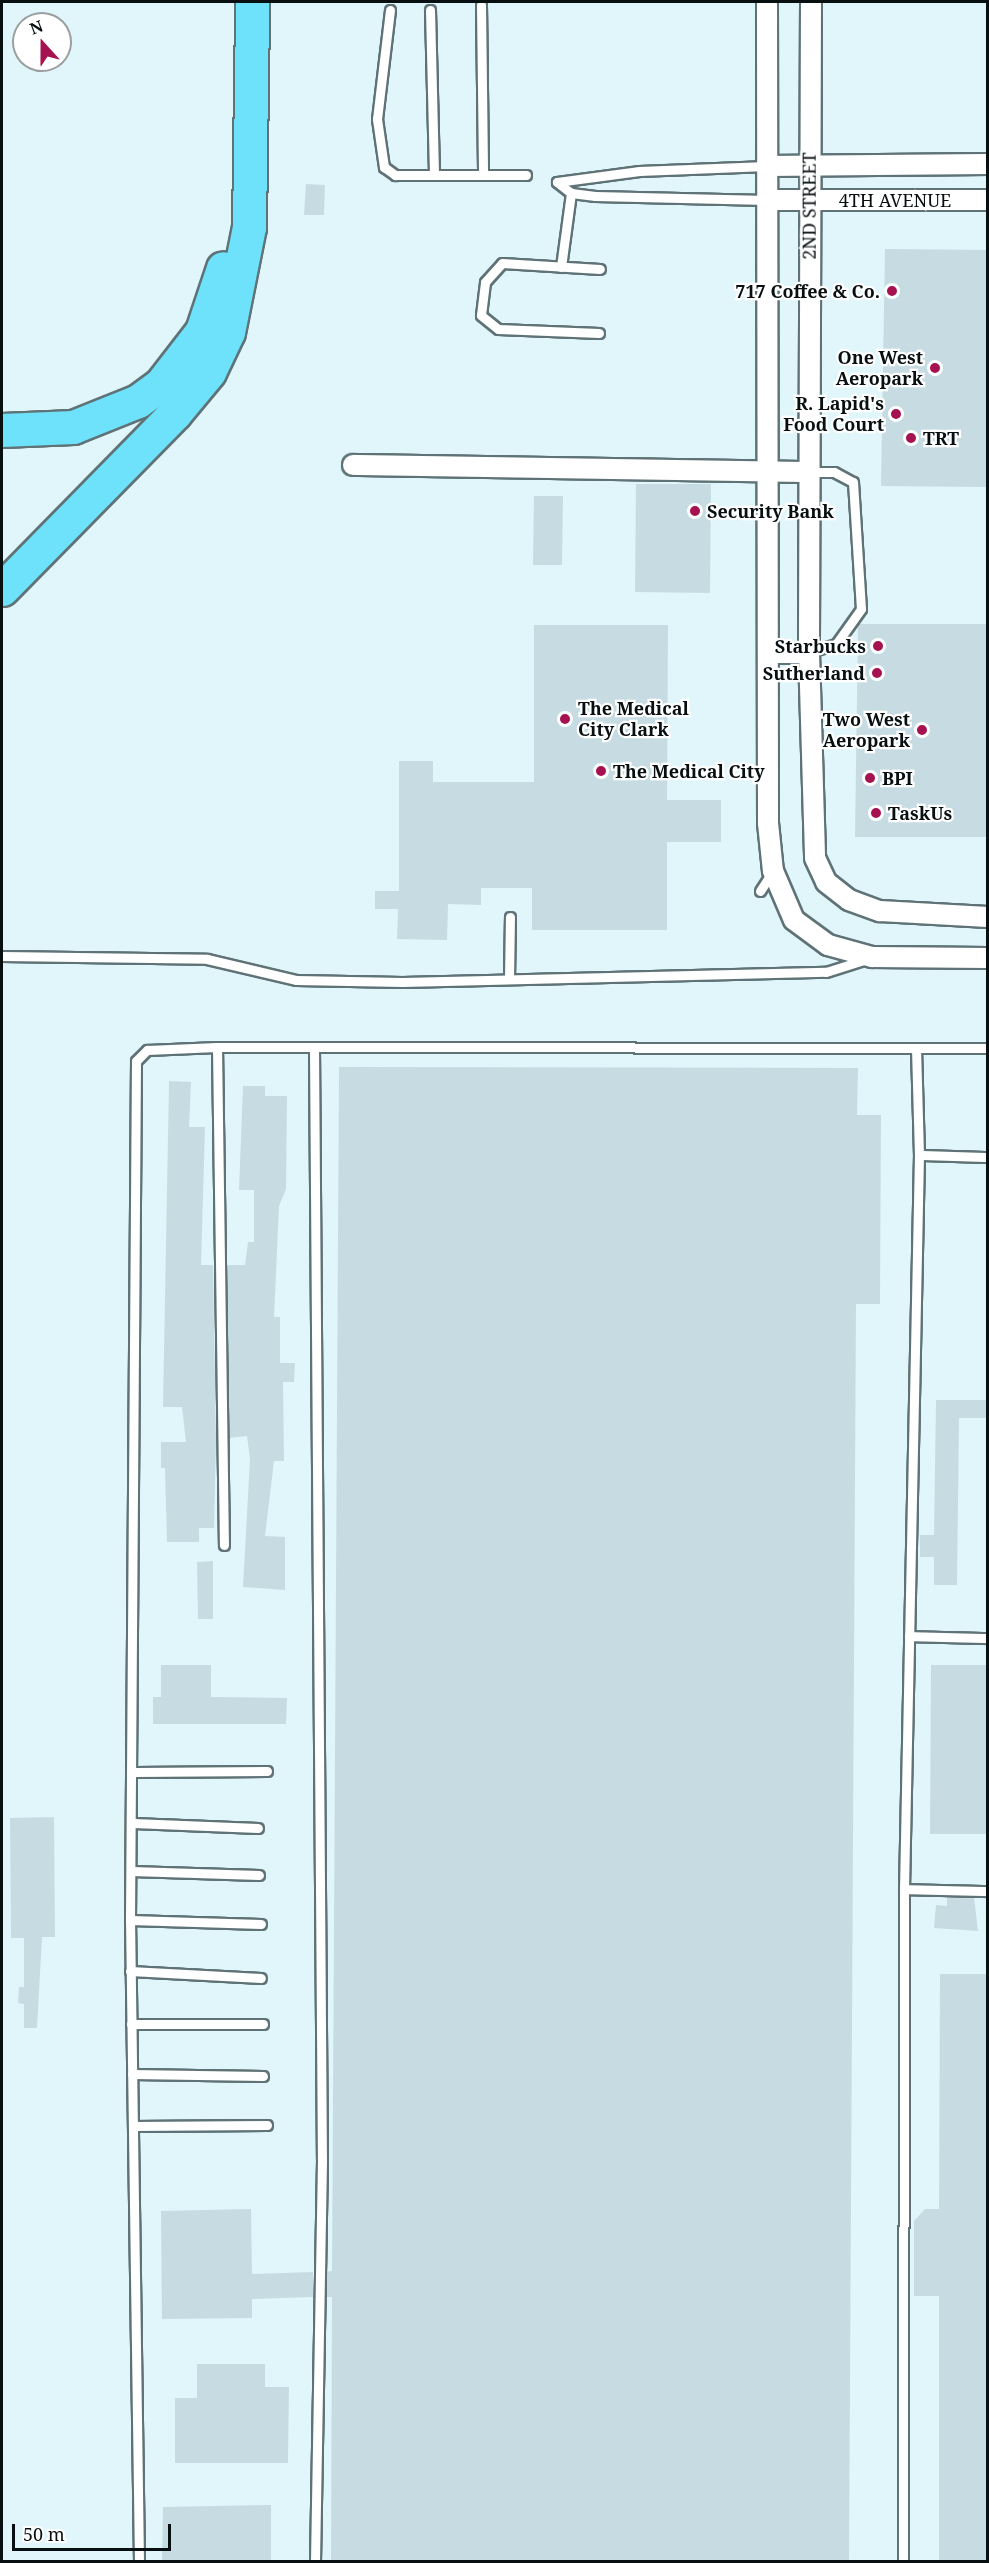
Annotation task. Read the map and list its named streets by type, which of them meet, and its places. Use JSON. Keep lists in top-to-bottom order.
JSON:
{
  "streets": {
    "street": ["4TH AVENUE", "2ND STREET"]
  },
  "crossings": [
    ["4TH AVENUE", "2ND STREET"]
  ],
  "places": [
    "717 Coffee & Co.",
    "One West Aeropark",
    "R. Lapid's Food Court",
    "TRT",
    "Security Bank",
    "Starbucks",
    "Sutherland",
    "The Medical City Clark",
    "Two West Aeropark",
    "The Medical City",
    "BPI",
    "TaskUs"
  ],
  "scale_bar": "50 m",
  "north": "top"
}
